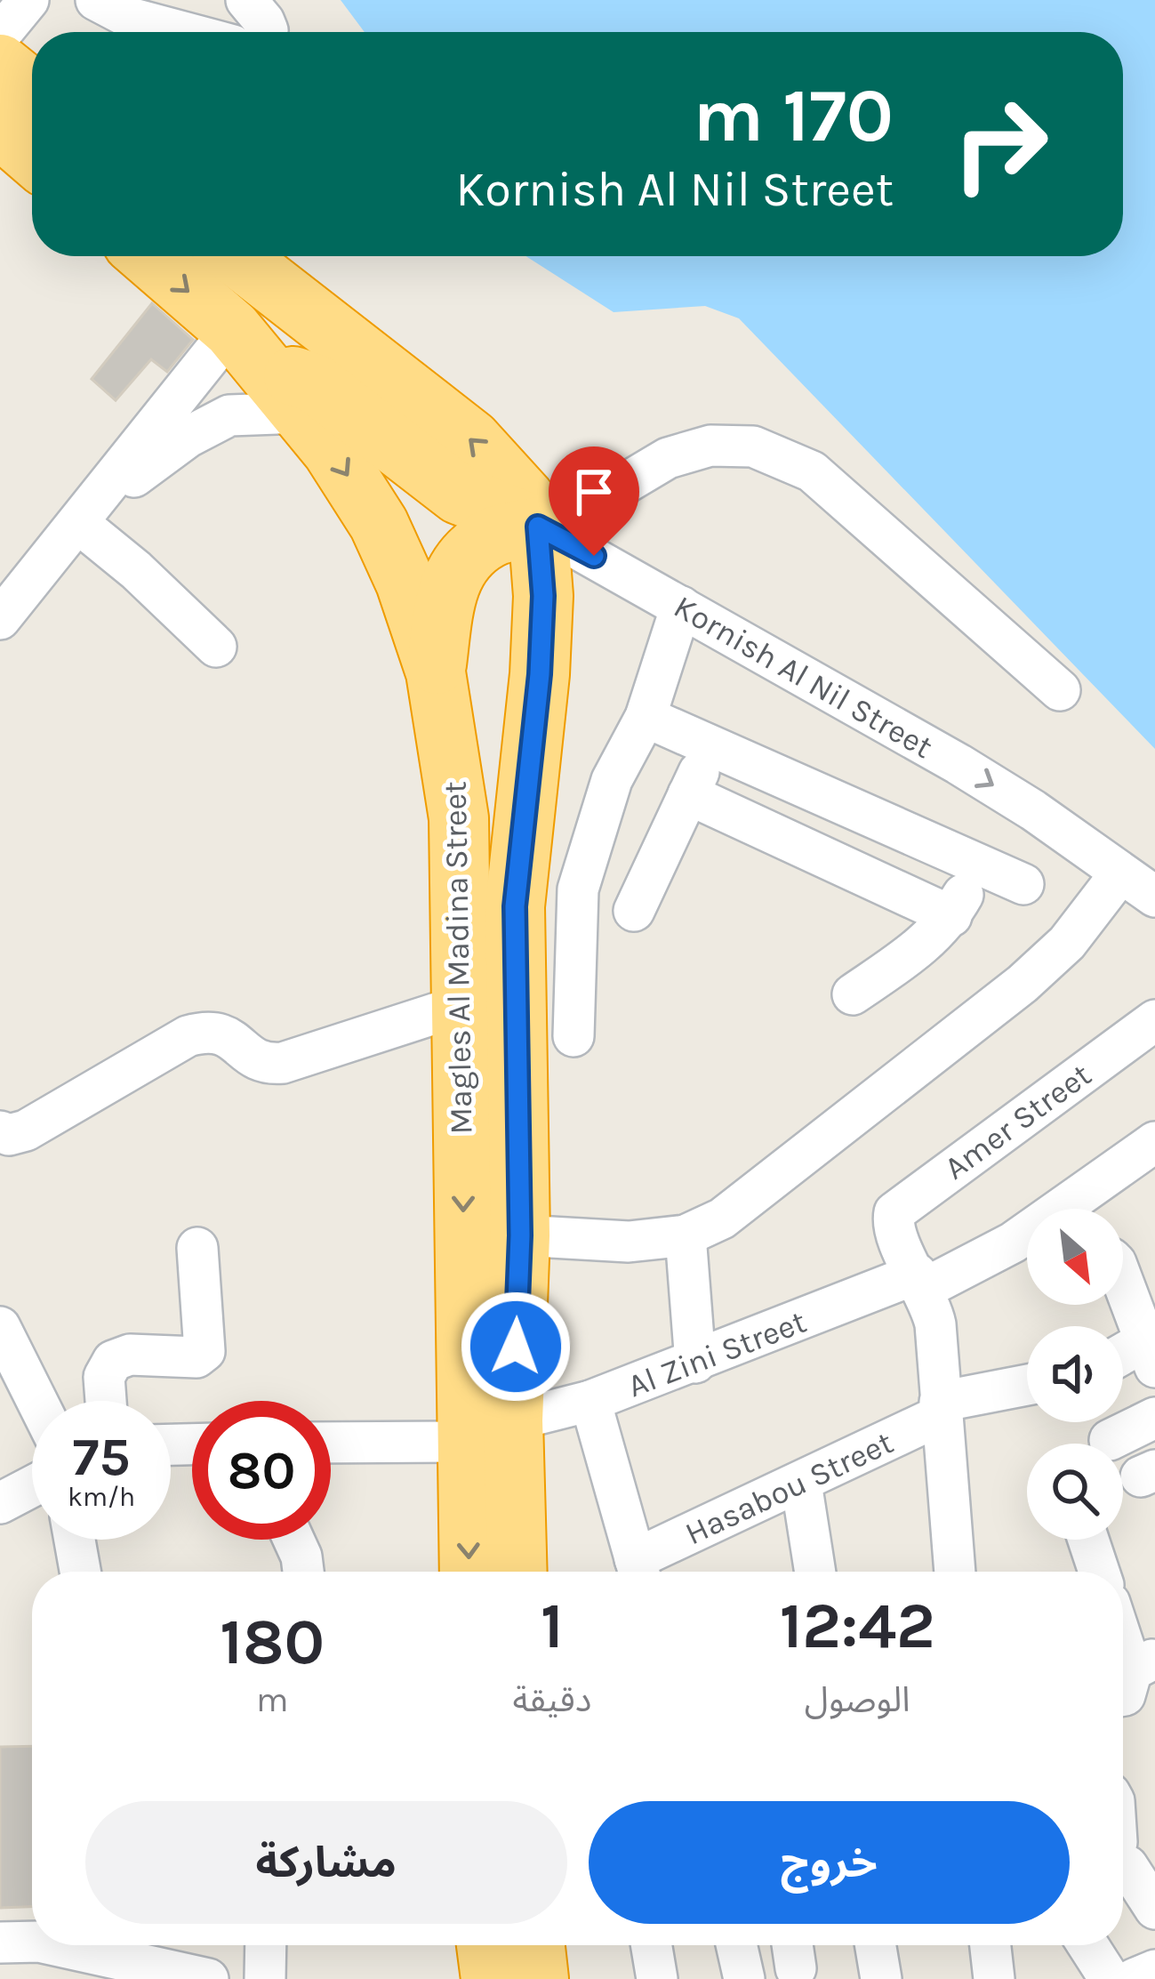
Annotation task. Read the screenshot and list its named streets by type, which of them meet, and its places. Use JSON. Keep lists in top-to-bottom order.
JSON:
{
  "streets": {
    "highway": ["Kornish Al Nil Street", "Magles Al Madina Street"],
    "street": ["Amer Street", "Al Zini Street", "Hasabou Street"]
  },
  "crossings": [
    ["Kornish Al Nil Street", "Magles Al Madina Street"],
    ["Magles Al Madina Street", "Al Zini Street"],
    ["Amer Street", "Al Zini Street"]
  ],
  "north": "bottom right",
  "page": {
    "turn": ["170 m", "Kornish Al Nil Street"],
    "speed": "75 km/h",
    "limit": "80",
    "eta": [
      "12:42",
      "الوصول",
      "1",
      "دقيقة",
      "180",
      "m"
    ],
    "buttons": ["خروج", "مشاركة"]
  }
}
